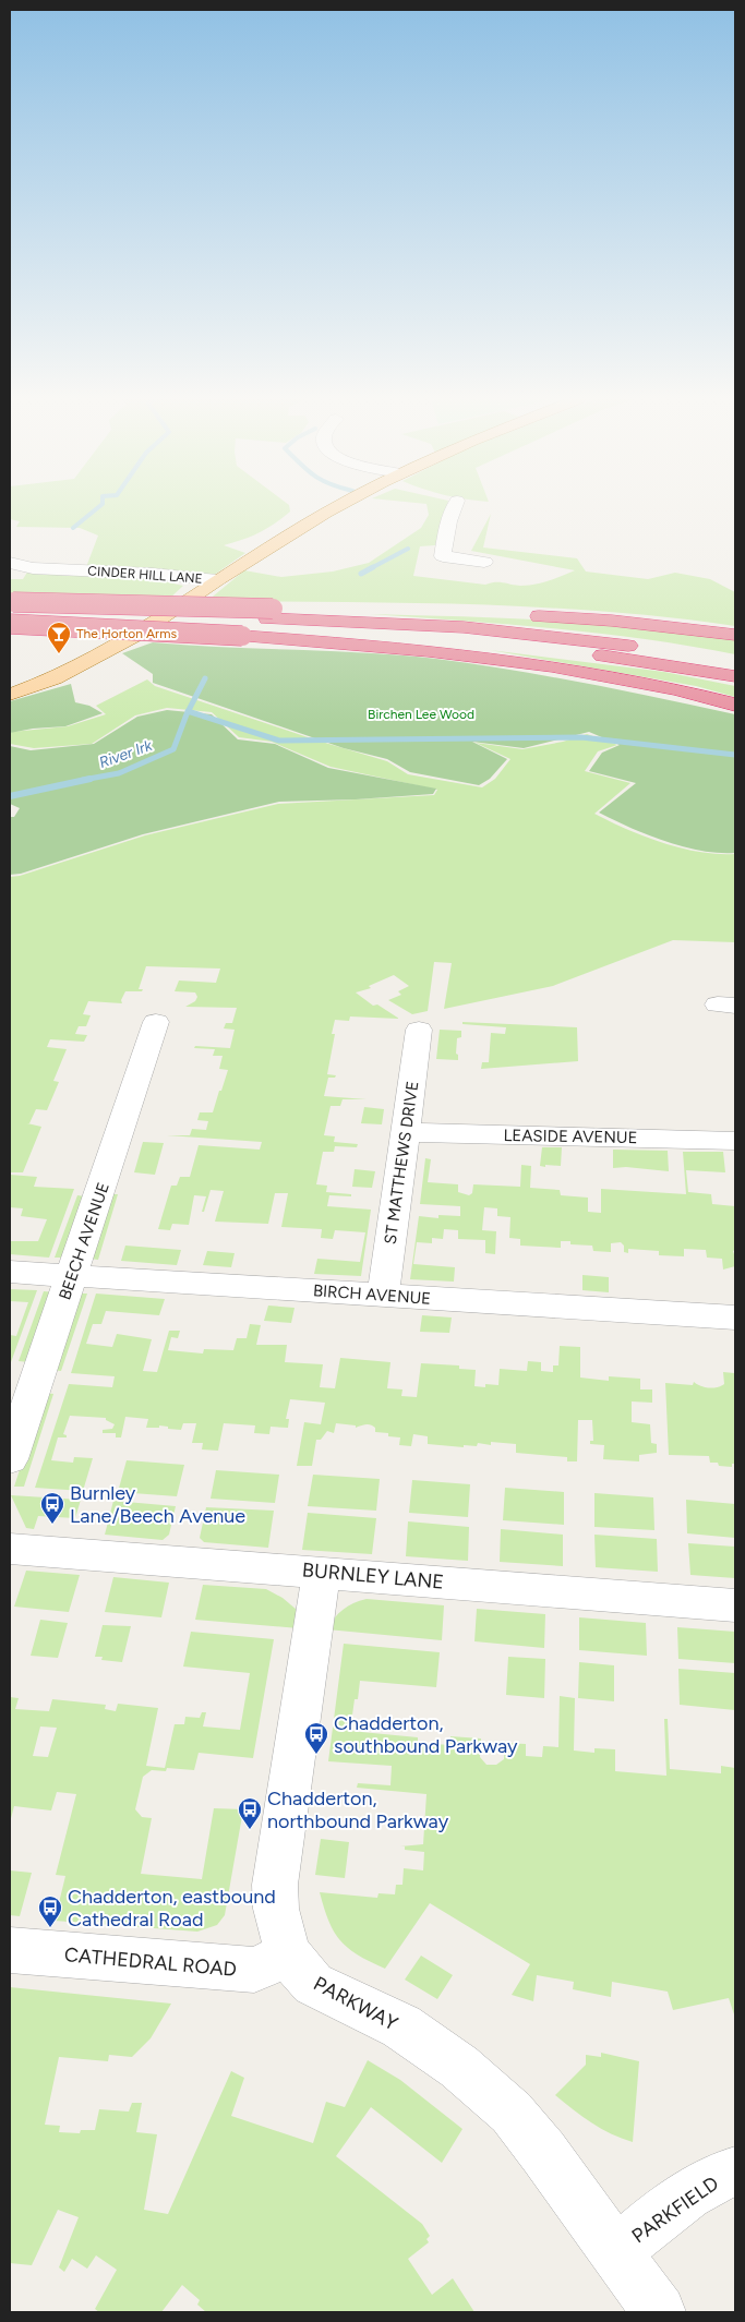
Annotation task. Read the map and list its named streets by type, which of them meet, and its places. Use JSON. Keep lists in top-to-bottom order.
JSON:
{
  "streets": {
    "street": [
      "CINDER HILL LANE",
      "LEASIDE AVENUE",
      "ST MATTHEWS DRIVE",
      "BEECH AVENUE",
      "BIRCH AVENUE",
      "BURNLEY LANE",
      "CATHEDRAL ROAD",
      "PARKWAY",
      "PARKFIELD"
    ]
  },
  "crossings": [
    ["LEASIDE AVENUE", "ST MATTHEWS DRIVE"],
    ["ST MATTHEWS DRIVE", "BIRCH AVENUE"],
    ["BEECH AVENUE", "BIRCH AVENUE"],
    ["BURNLEY LANE", "PARKWAY"],
    ["CATHEDRAL ROAD", "PARKWAY"],
    ["PARKWAY", "PARKFIELD"]
  ],
  "water": ["River Irk"],
  "parks": ["Birchen Lee Wood"],
  "places": {
    "bar": ["The Horton Arms"],
    "bus stop": [
      "Burnley Lane/Beech Avenue",
      "Chadderton, southbound Parkway",
      "Chadderton, northbound Parkway",
      "Chadderton, eastbound Cathedral Road"
    ]
  }
}
